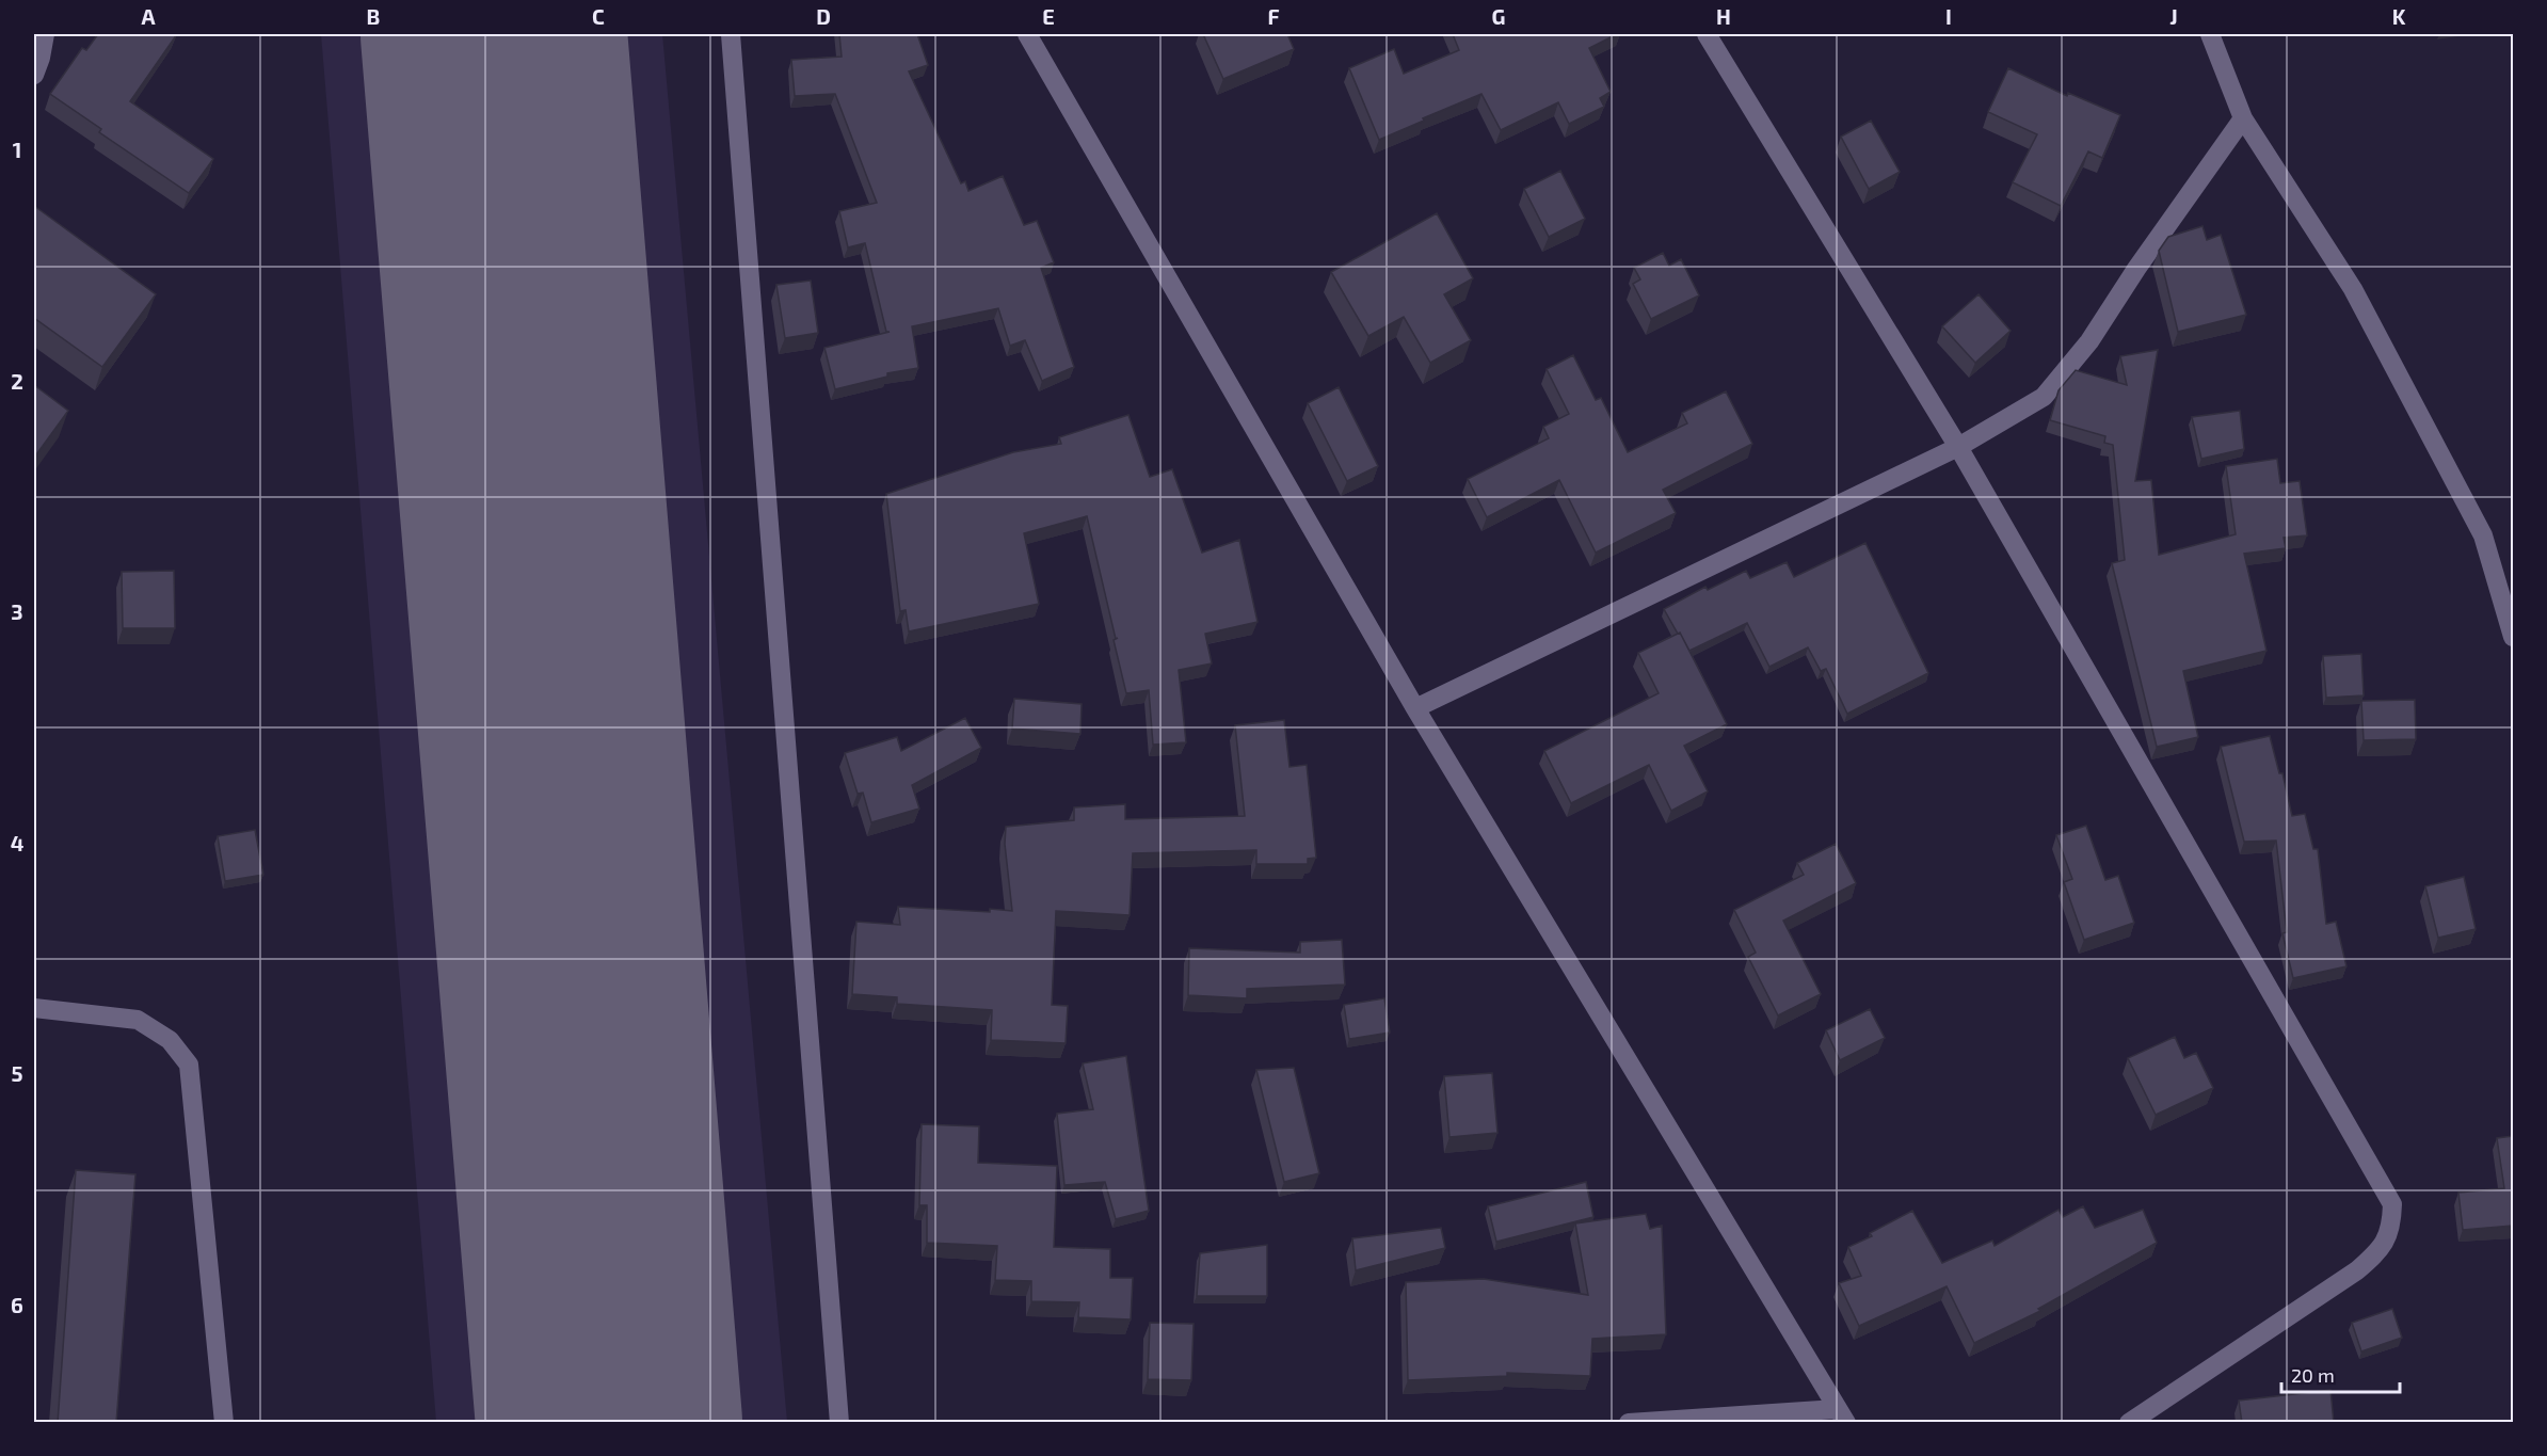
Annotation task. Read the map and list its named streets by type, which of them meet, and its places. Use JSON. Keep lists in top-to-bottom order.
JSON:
{
  "scale_bar": "20 m",
  "grid": {
    "columns": [
      "A",
      "B",
      "C",
      "D",
      "E",
      "F",
      "G",
      "H",
      "I",
      "J",
      "K"
    ],
    "rows": [
      "1",
      "2",
      "3",
      "4",
      "5",
      "6"
    ]
  }
}
